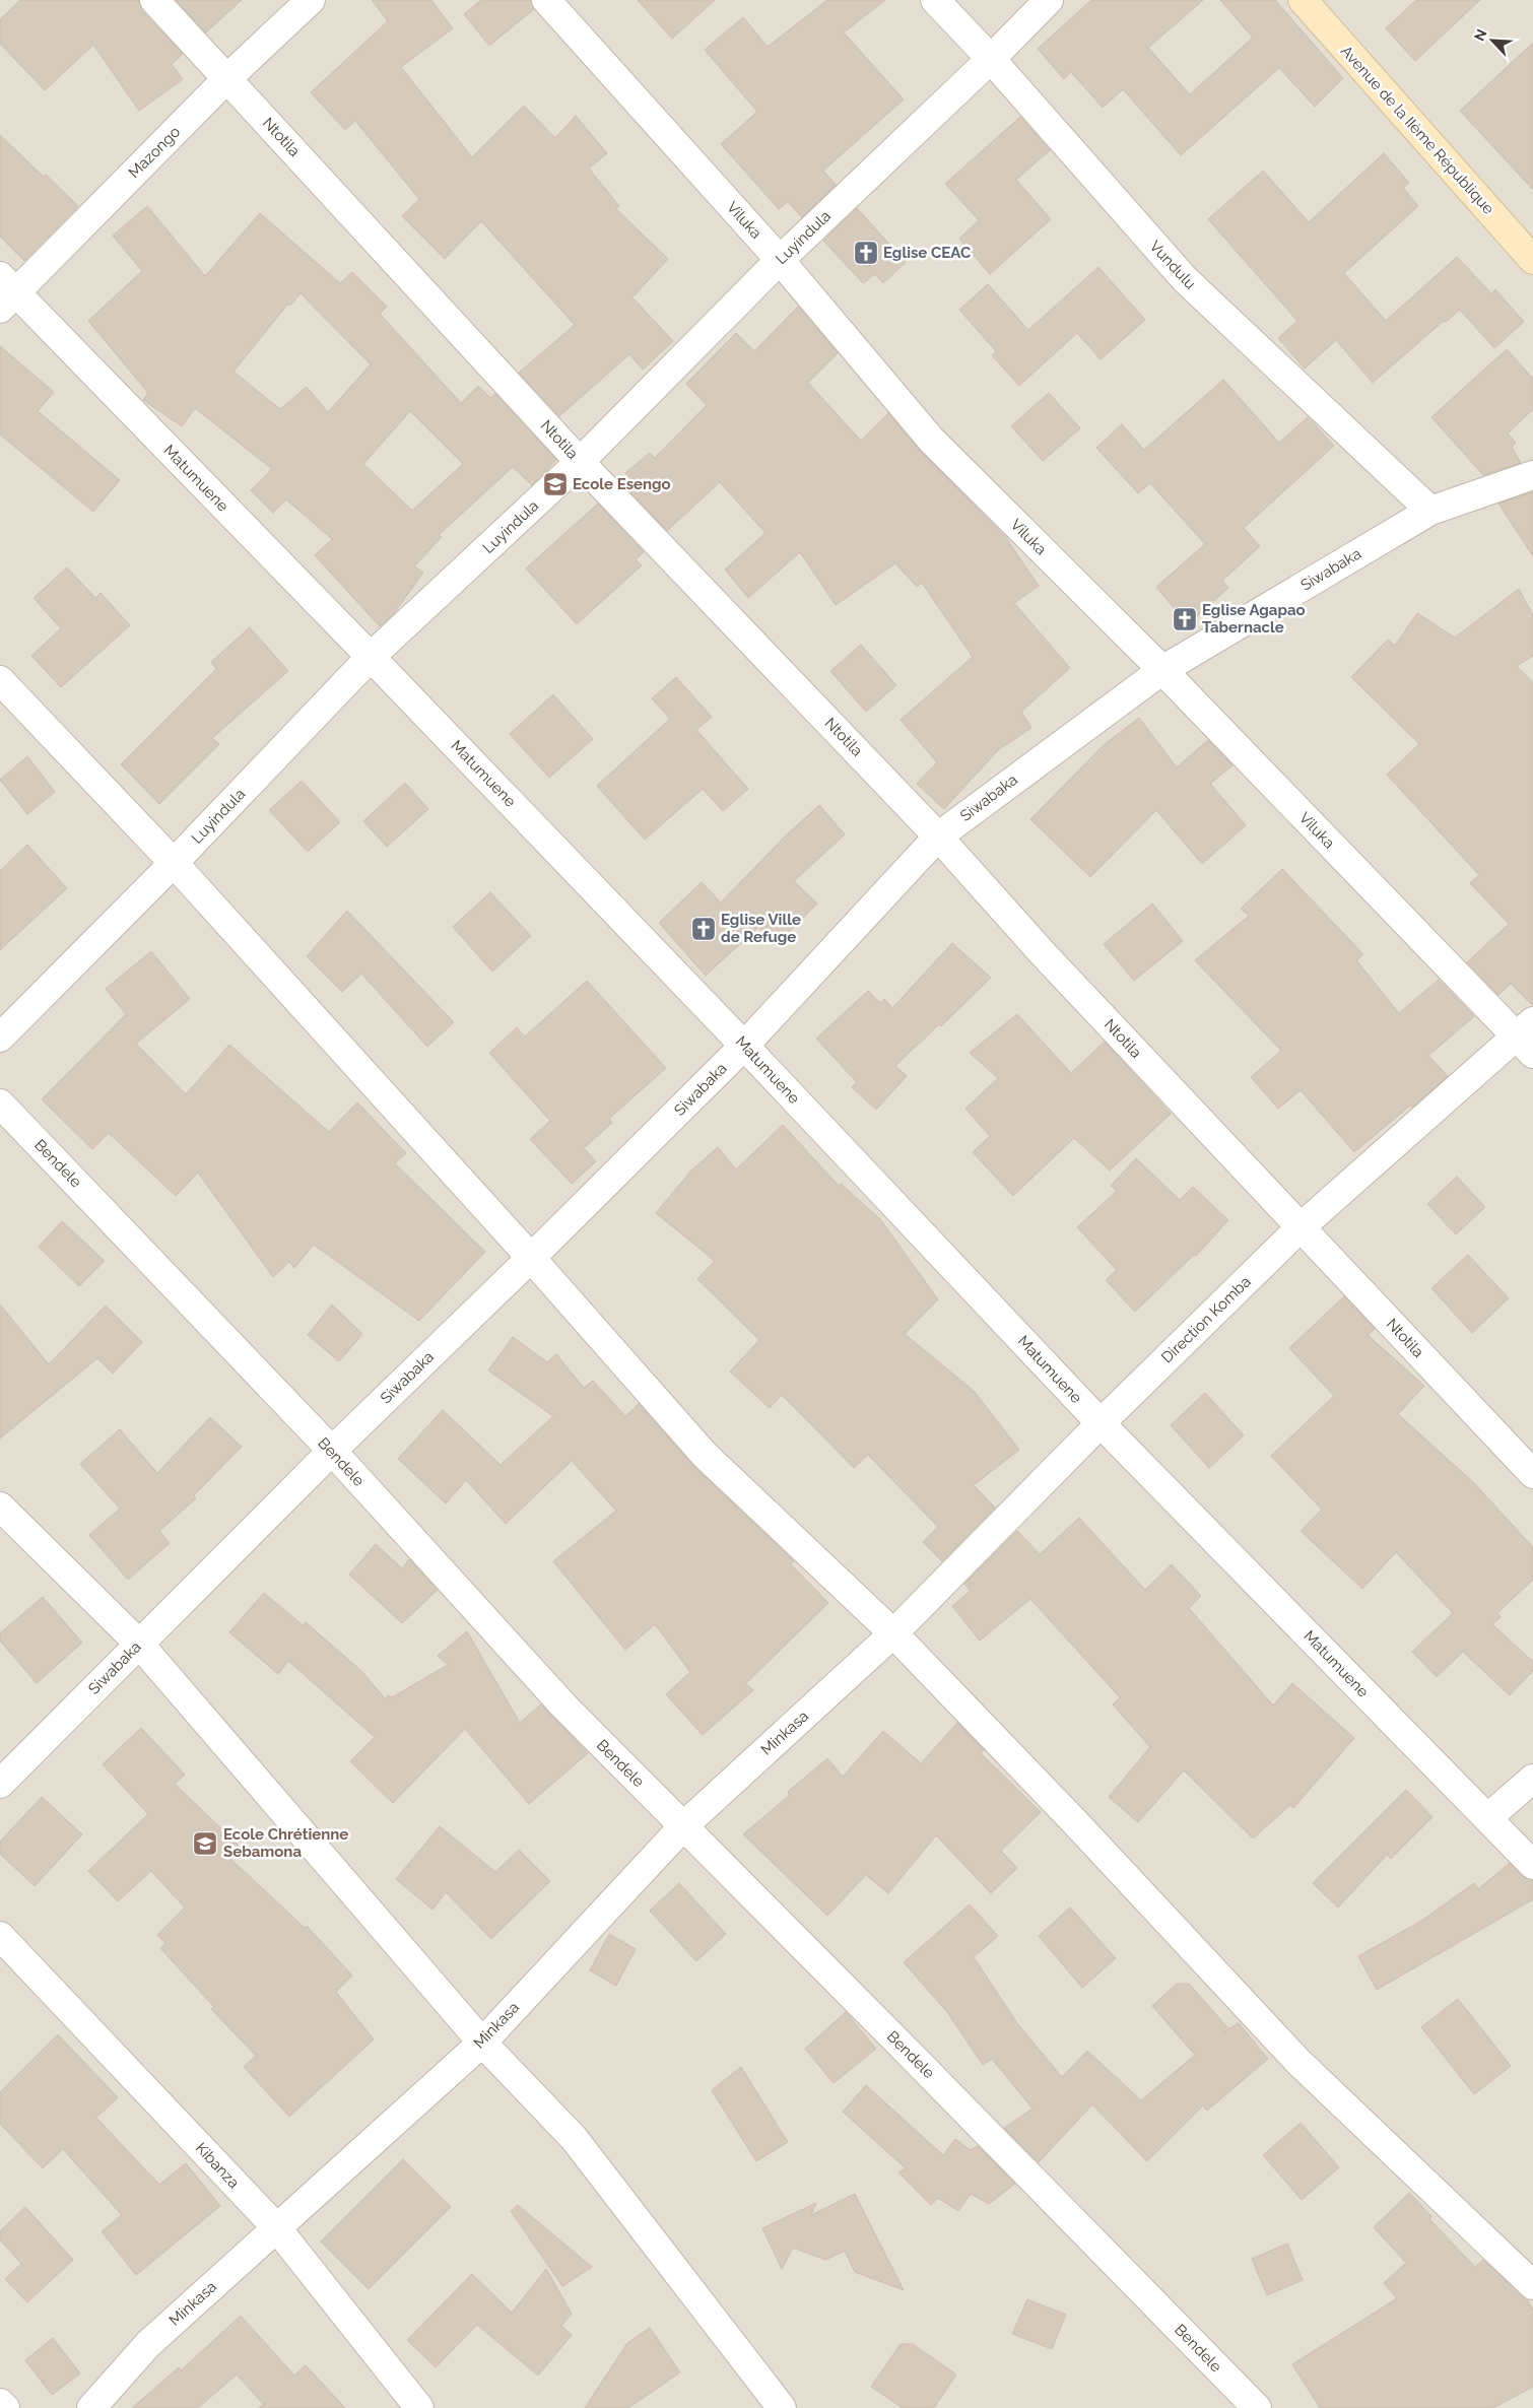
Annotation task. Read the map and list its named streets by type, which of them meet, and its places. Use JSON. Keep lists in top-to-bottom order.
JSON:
{
  "streets": {
    "street": [
      "Avenue de la IIème République",
      "Ntotila",
      "Mazongo",
      "Viluka",
      "Luyindula",
      "Vundulu",
      "Matumuene",
      "Siwabaka",
      "Bendele",
      "Direction Komba",
      "Minkasa",
      "Kibanza"
    ]
  },
  "crossings": [
    ["Ntotila", "Mazongo"],
    ["Ntotila", "Luyindula"],
    ["Ntotila", "Siwabaka"],
    ["Ntotila", "Direction Komba"],
    ["Mazongo", "Matumuene"],
    ["Viluka", "Luyindula"],
    ["Viluka", "Siwabaka"],
    ["Viluka", "Direction Komba"],
    ["Luyindula", "Vundulu"],
    ["Luyindula", "Matumuene"],
    ["Vundulu", "Siwabaka"],
    ["Matumuene", "Siwabaka"],
    ["Matumuene", "Direction Komba"],
    ["Siwabaka", "Bendele"],
    ["Bendele", "Minkasa"],
    ["Direction Komba", "Minkasa"],
    ["Minkasa", "Kibanza"]
  ],
  "places": {
    "church": ["Eglise CEAC", "Eglise Agapao Tabernacle", "Eglise Ville de Refuge"],
    "school or university": ["Ecole Esengo", "Ecole Chrétienne Sebamona"]
  },
  "north": "top left"
}
